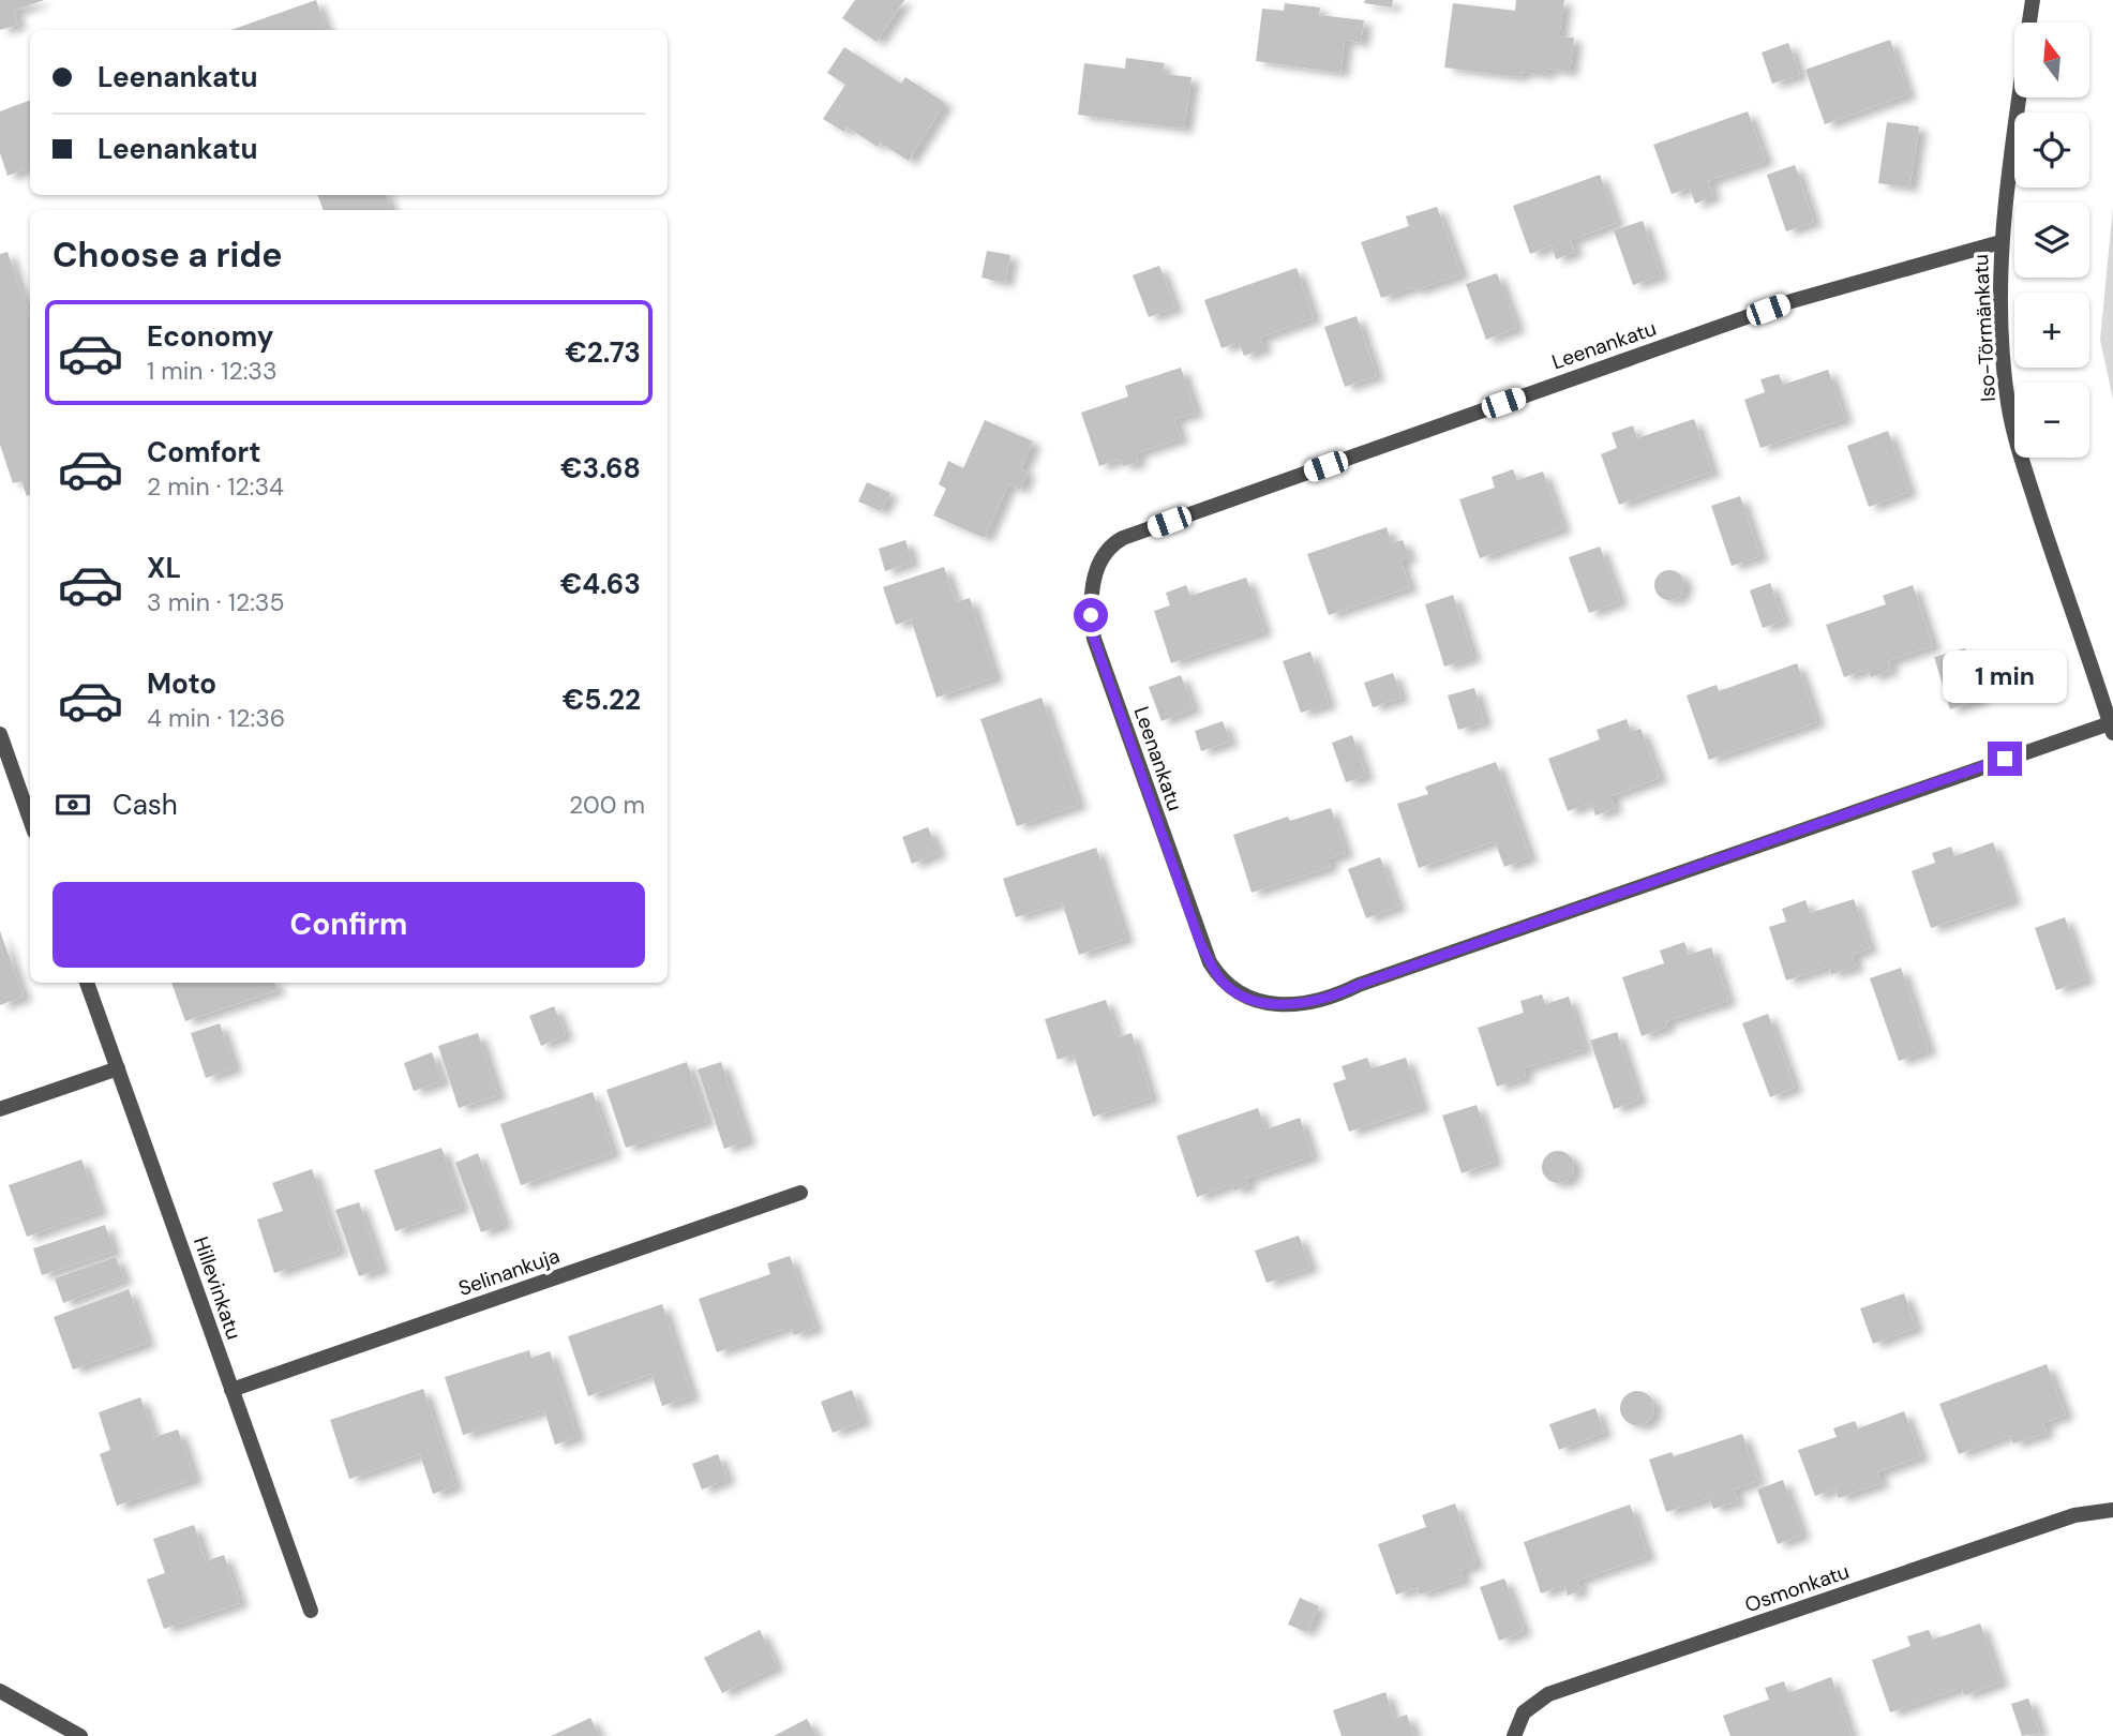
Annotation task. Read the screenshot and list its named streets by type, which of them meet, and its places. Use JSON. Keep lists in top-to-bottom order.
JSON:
{
  "streets": {
    "street": [
      "Iso-Törmänkatu",
      "Leenankatu",
      "Selinankuja",
      "Hillevinkatu",
      "Osmonkatu"
    ]
  },
  "crossings": [
    ["Iso-Törmänkatu", "Leenankatu"],
    ["Selinankuja", "Hillevinkatu"]
  ],
  "north": "top",
  "page": {
    "map_buttons": ["+", "−"],
    "banner": ["Leenankatu", "Leenankatu"],
    "heading": "Choose a ride",
    "list": [
      {
        "name": "Economy",
        "note": "1 min · 12:33",
        "value": "€2.73"
      },
      {
        "name": "Comfort",
        "note": "2 min · 12:34",
        "value": "€3.68"
      },
      {
        "name": "XL",
        "note": "3 min · 12:35",
        "value": "€4.63"
      },
      {
        "name": "Moto",
        "note": "4 min · 12:36",
        "value": "€5.22"
      }
    ],
    "bubble": "1 min",
    "pay": ["Cash", "200 m"],
    "buttons": "Confirm"
  }
}
